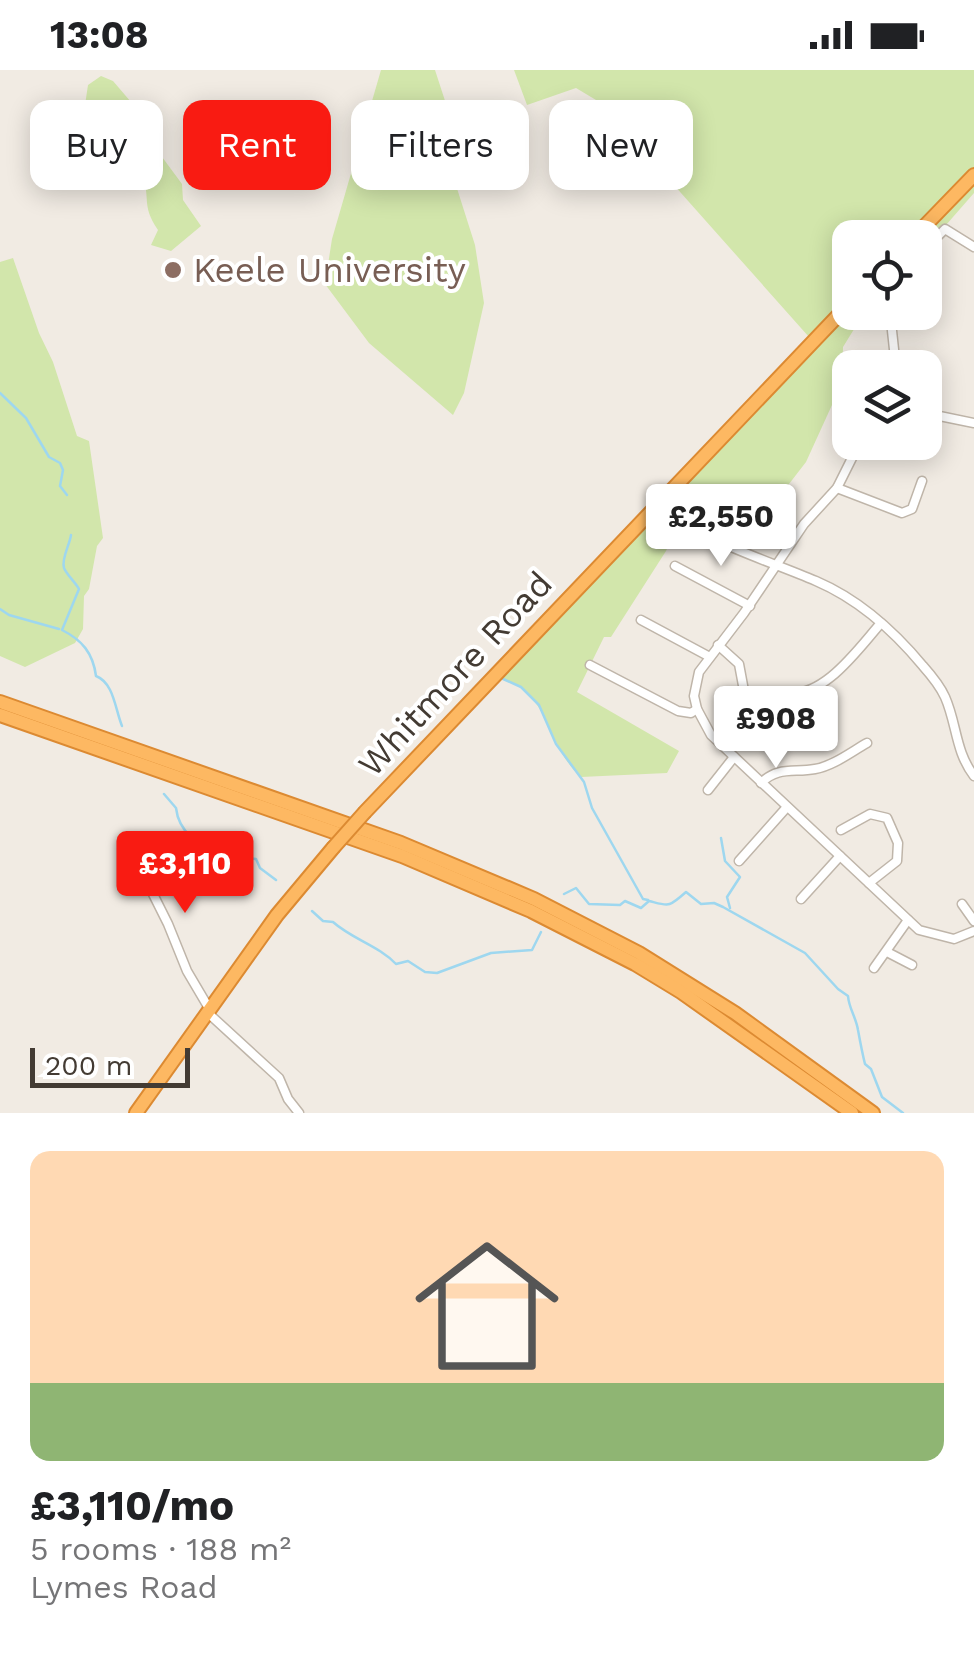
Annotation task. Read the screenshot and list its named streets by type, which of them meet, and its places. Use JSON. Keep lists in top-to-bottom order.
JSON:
{
  "streets": {
    "highway": ["Whitmore Road"]
  },
  "places": ["Keele University"],
  "scale_bar": "200 m",
  "page": {
    "status": "13:08",
    "chip": [
      "Buy",
      "Rent",
      "Filters",
      "New"
    ],
    "price": ["£2,550", "£908", "£3,110"],
    "scale": "200 m",
    "list": [
      {
        "name": "£3,110/mo",
        "note": "5 rooms · 188 m² · Lymes Road"
      }
    ]
  }
}
